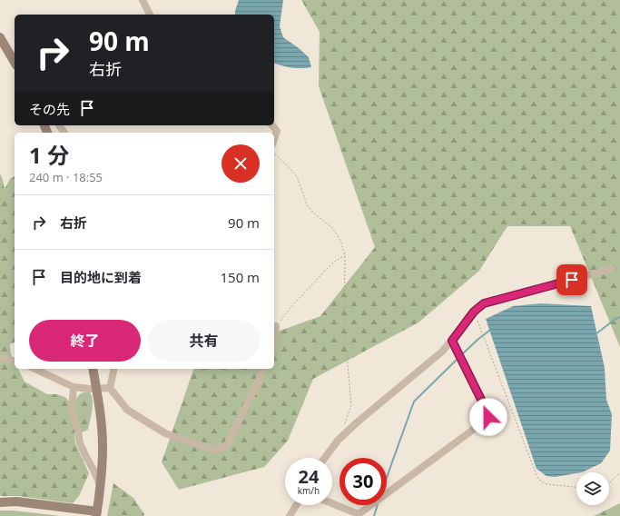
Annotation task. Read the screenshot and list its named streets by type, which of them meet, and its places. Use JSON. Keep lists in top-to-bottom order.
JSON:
{
  "page": {
    "turn": ["90 m", "右折"],
    "then": "その先",
    "heading": ["1 分", "240 m · 18:55"],
    "list": [
      {
        "name": "右折",
        "value": "90 m"
      },
      {
        "name": "目的地に到着",
        "value": "150 m"
      }
    ],
    "buttons": ["終了", "共有"],
    "speed": "24 km/h",
    "limit": "30"
  }
}
